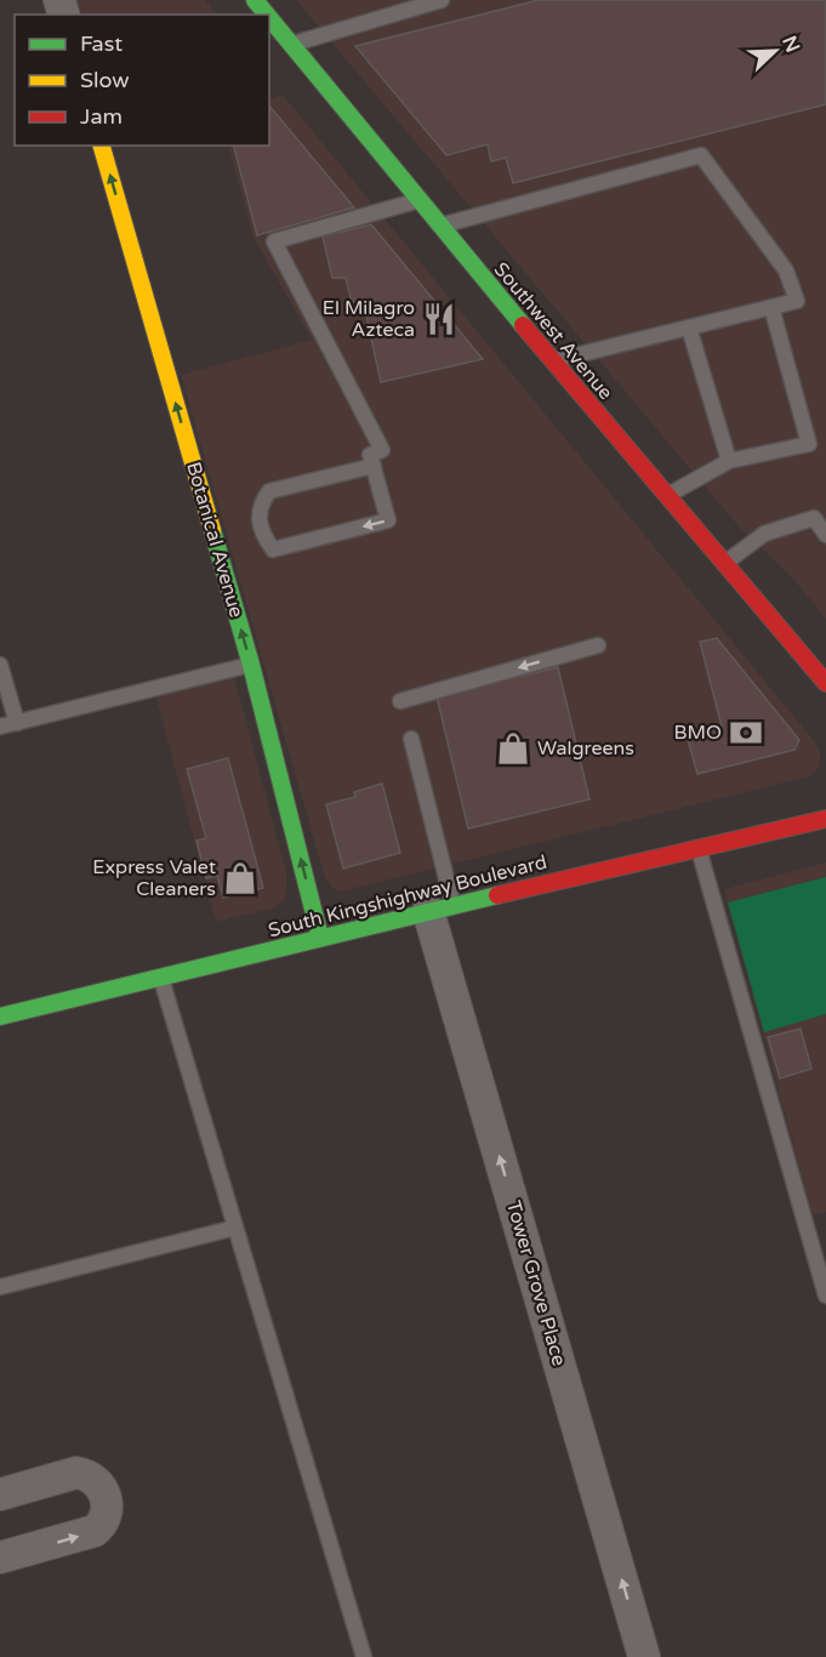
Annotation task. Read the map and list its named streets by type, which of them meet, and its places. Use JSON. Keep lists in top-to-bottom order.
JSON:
{
  "streets": {
    "street": [
      "Southwest Avenue",
      "Botanical Avenue",
      "South Kingshighway Boulevard",
      "Tower Grove Place"
    ]
  },
  "crossings": [
    ["Botanical Avenue", "South Kingshighway Boulevard"],
    ["South Kingshighway Boulevard", "Tower Grove Place"]
  ],
  "one_way": ["Botanical Avenue", "Tower Grove Place"],
  "places": {
    "restaurant": ["El Milagro Azteca"],
    "bank": ["BMO"],
    "shop": ["Walgreens", "Express Valet Cleaners"]
  },
  "legend": ["Fast", "Slow", "Jam"],
  "north": "top right"
}
